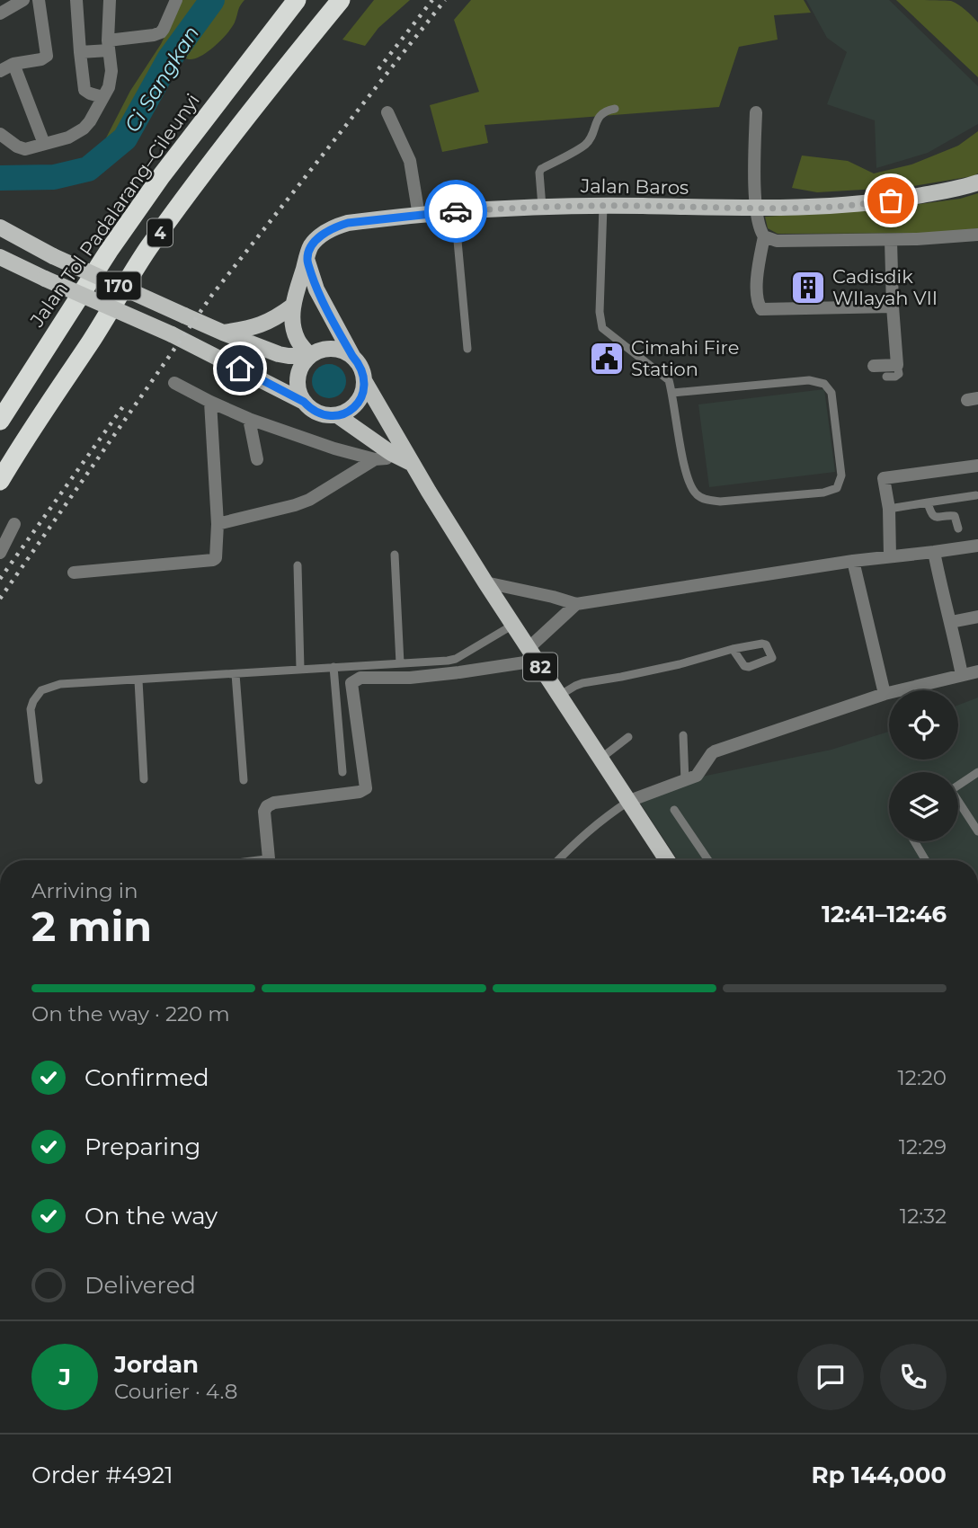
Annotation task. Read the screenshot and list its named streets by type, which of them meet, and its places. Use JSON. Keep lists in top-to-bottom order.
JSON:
{
  "streets": {
    "highway": ["Jalan Tol Padalarang–Cileunyi", "4"],
    "main road": ["Jalan Baros", "170", "82"]
  },
  "crossings": [
    ["Jalan Baros", "170"],
    ["Jalan Baros", "82"],
    ["170", "82"]
  ],
  "water": ["Ci Sangkan"],
  "places": {
    "building": ["Cadisdik WIlayah VII"],
    "public building": ["Cimahi Fire Station"]
  },
  "page": {
    "heading": ["2 min", "Arriving in", "12:41–12:46"],
    "panel": [
      "Jordan",
      "Courier · 4.8",
      "Order #4921",
      "Rp 144,000"
    ],
    "bar": "On the way · 220 m",
    "list": [
      ["Confirmed", "12:20"],
      ["Preparing", "12:29"],
      ["On the way", "12:32"],
      "Delivered"
    ],
    "round": "J"
  }
}
